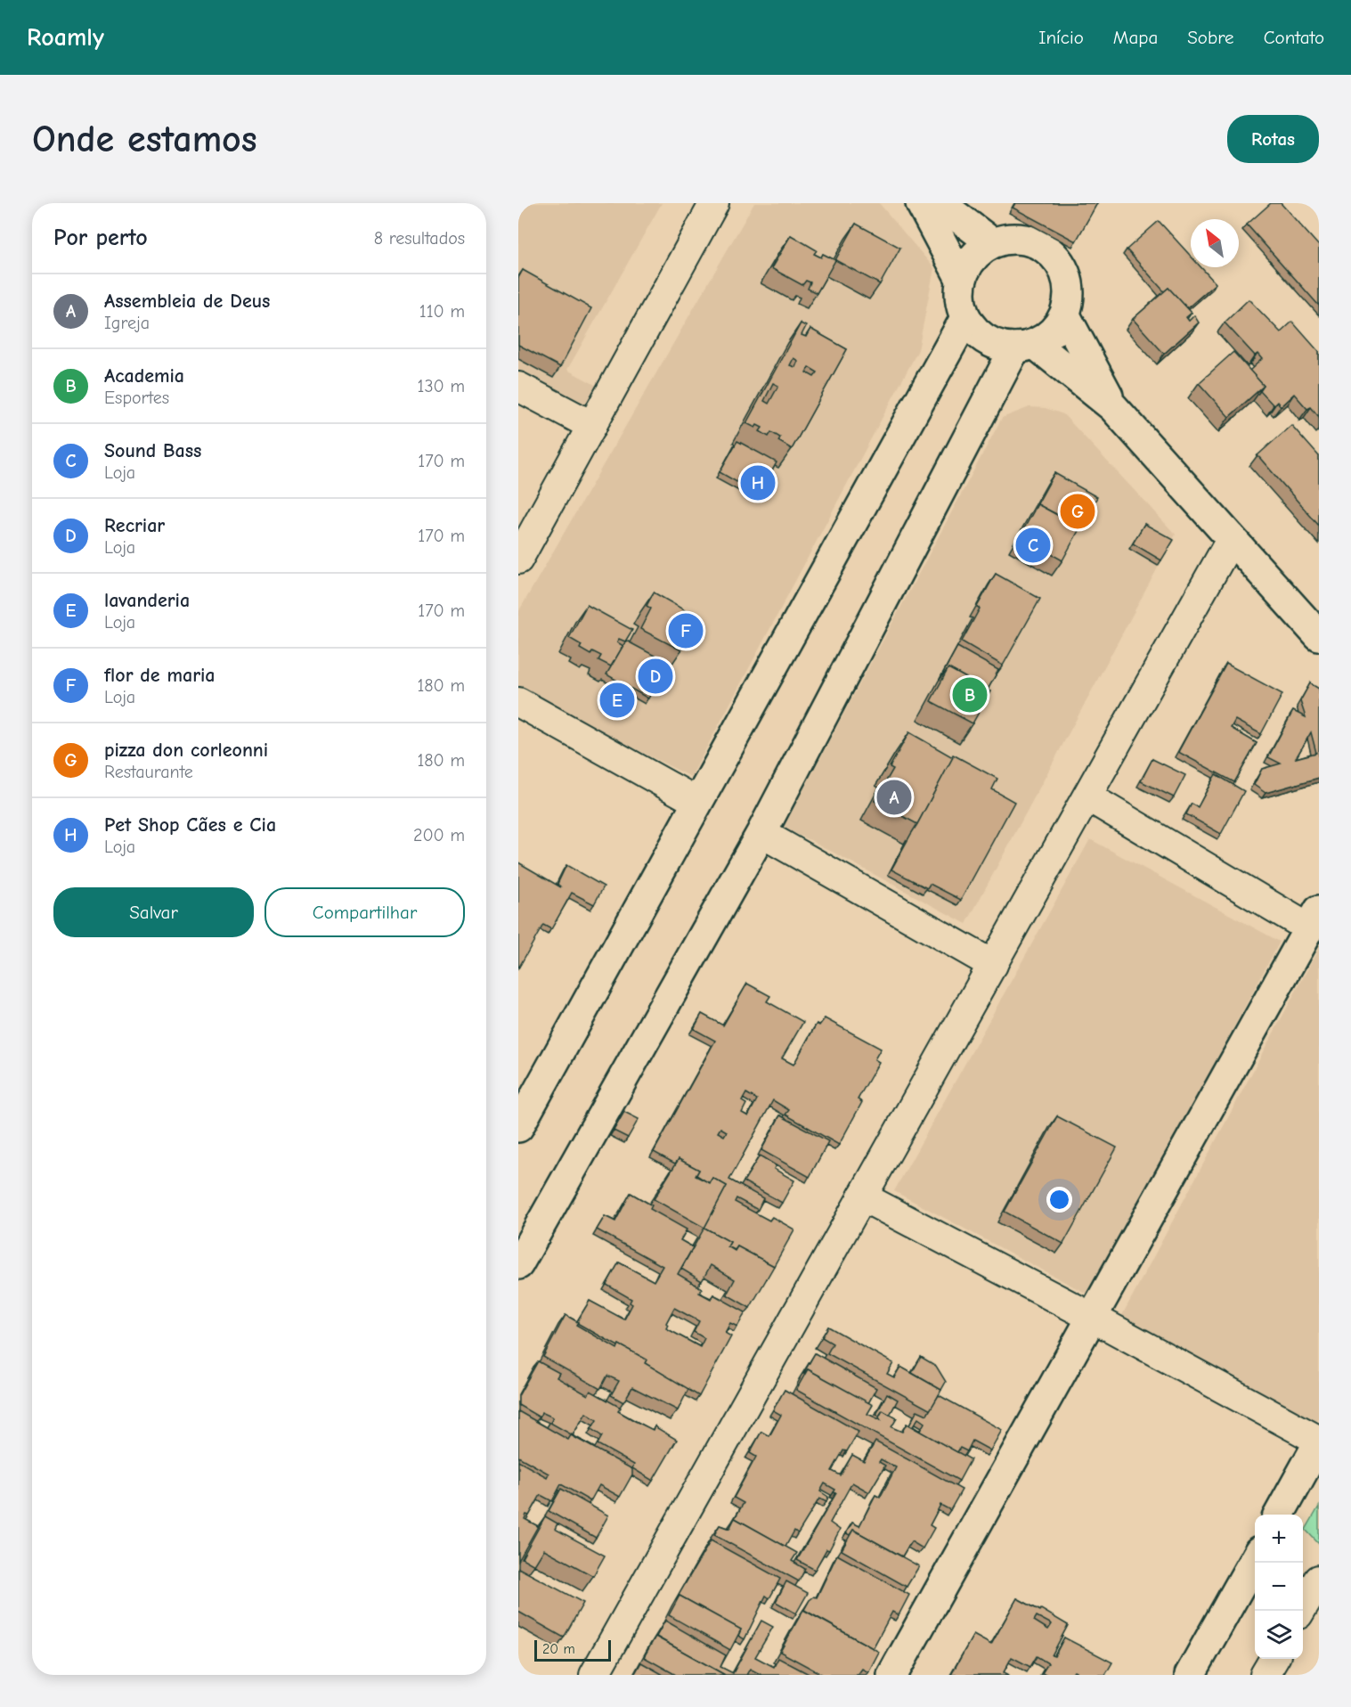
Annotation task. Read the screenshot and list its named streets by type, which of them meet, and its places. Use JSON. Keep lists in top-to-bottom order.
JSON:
{
  "scale_bar": "20 m",
  "north": "top left",
  "page": {
    "header": "Roamly",
    "nav": [
      "Início",
      "Mapa",
      "Sobre",
      "Contato"
    ],
    "buttons": [
      "Rotas",
      ["Salvar", "Compartilhar"]
    ],
    "title": "Onde estamos",
    "heading": ["Por perto", "8 resultados"],
    "list": [
      {
        "mark": "A",
        "name": "Assembleia de Deus",
        "note": "Igreja",
        "value": "110 m"
      },
      {
        "mark": "B",
        "name": "Academia",
        "note": "Esportes",
        "value": "130 m"
      },
      {
        "mark": "C",
        "name": "Sound Bass",
        "note": "Loja",
        "value": "170 m"
      },
      {
        "mark": "D",
        "name": "Recriar",
        "note": "Loja",
        "value": "170 m"
      },
      {
        "mark": "E",
        "name": "lavanderia",
        "note": "Loja",
        "value": "170 m"
      },
      {
        "mark": "F",
        "name": "flor de maria",
        "note": "Loja",
        "value": "180 m"
      },
      {
        "mark": "G",
        "name": "pizza don corleonni",
        "note": "Restaurante",
        "value": "180 m"
      },
      {
        "mark": "H",
        "name": "Pet Shop Cães e Cia",
        "note": "Loja",
        "value": "200 m"
      }
    ],
    "pins": [
      "H",
      "G",
      "C",
      "F",
      "D",
      "B",
      "E",
      "A"
    ],
    "map_buttons": ["+", "−"],
    "scale": "20 m"
  }
}
